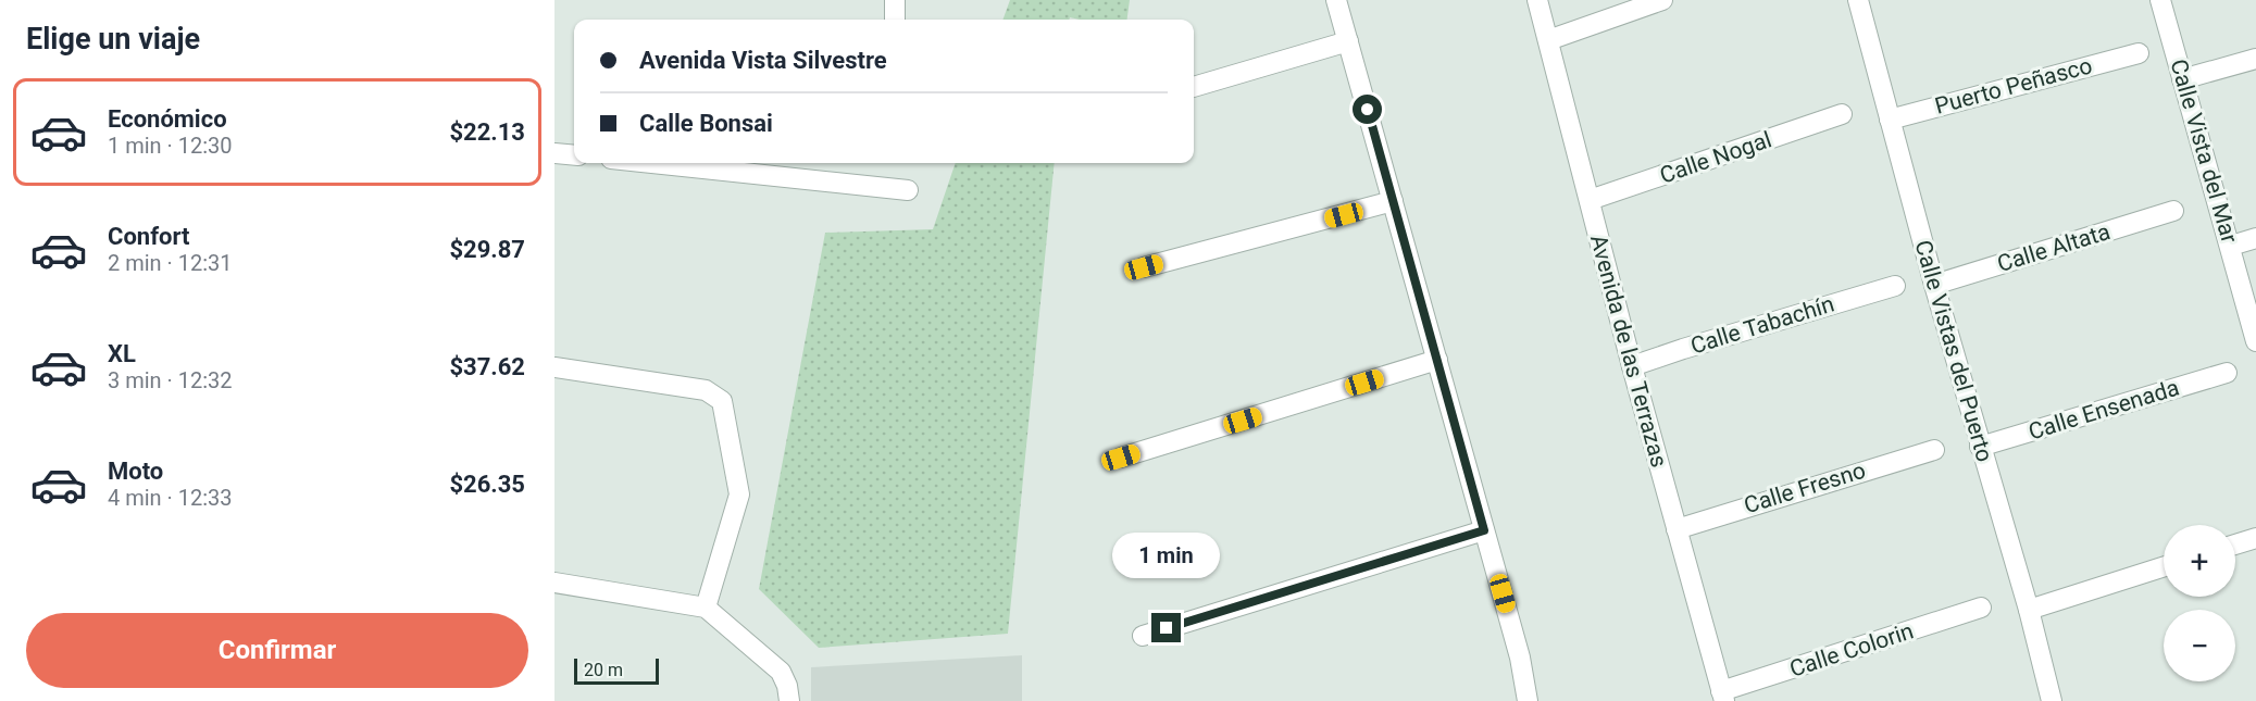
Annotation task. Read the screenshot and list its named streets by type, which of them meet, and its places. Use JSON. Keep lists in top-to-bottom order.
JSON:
{
  "streets": {
    "street": [
      "Puerto Peñasco",
      "Calle Vista del Mar",
      "Calle Nogal",
      "Calle Altata",
      "Calle Tabachín",
      "Avenida de las Terrazas",
      "Calle Vistas del Puerto",
      "Calle Ensenada",
      "Calle Fresno",
      "Calle Colorin"
    ]
  },
  "crossings": [
    ["Puerto Peñasco", "Calle Vistas del Puerto"],
    ["Calle Nogal", "Avenida de las Terrazas"],
    ["Calle Altata", "Calle Vistas del Puerto"],
    ["Calle Tabachín", "Avenida de las Terrazas"],
    ["Avenida de las Terrazas", "Calle Fresno"],
    ["Avenida de las Terrazas", "Calle Colorin"],
    ["Calle Vistas del Puerto", "Calle Ensenada"]
  ],
  "scale_bar": "20 m",
  "page": {
    "heading": "Elige un viaje",
    "banner": ["Avenida Vista Silvestre", "Calle Bonsai"],
    "list": [
      {
        "name": "Económico",
        "note": "1 min · 12:30",
        "value": "$22.13"
      },
      {
        "name": "Confort",
        "note": "2 min · 12:31",
        "value": "$29.87"
      },
      {
        "name": "XL",
        "note": "3 min · 12:32",
        "value": "$37.62"
      },
      {
        "name": "Moto",
        "note": "4 min · 12:33",
        "value": "$26.35"
      }
    ],
    "map_buttons": ["+", "−"],
    "bubble": "1 min",
    "buttons": "Confirmar",
    "scale": "20 m"
  }
}
